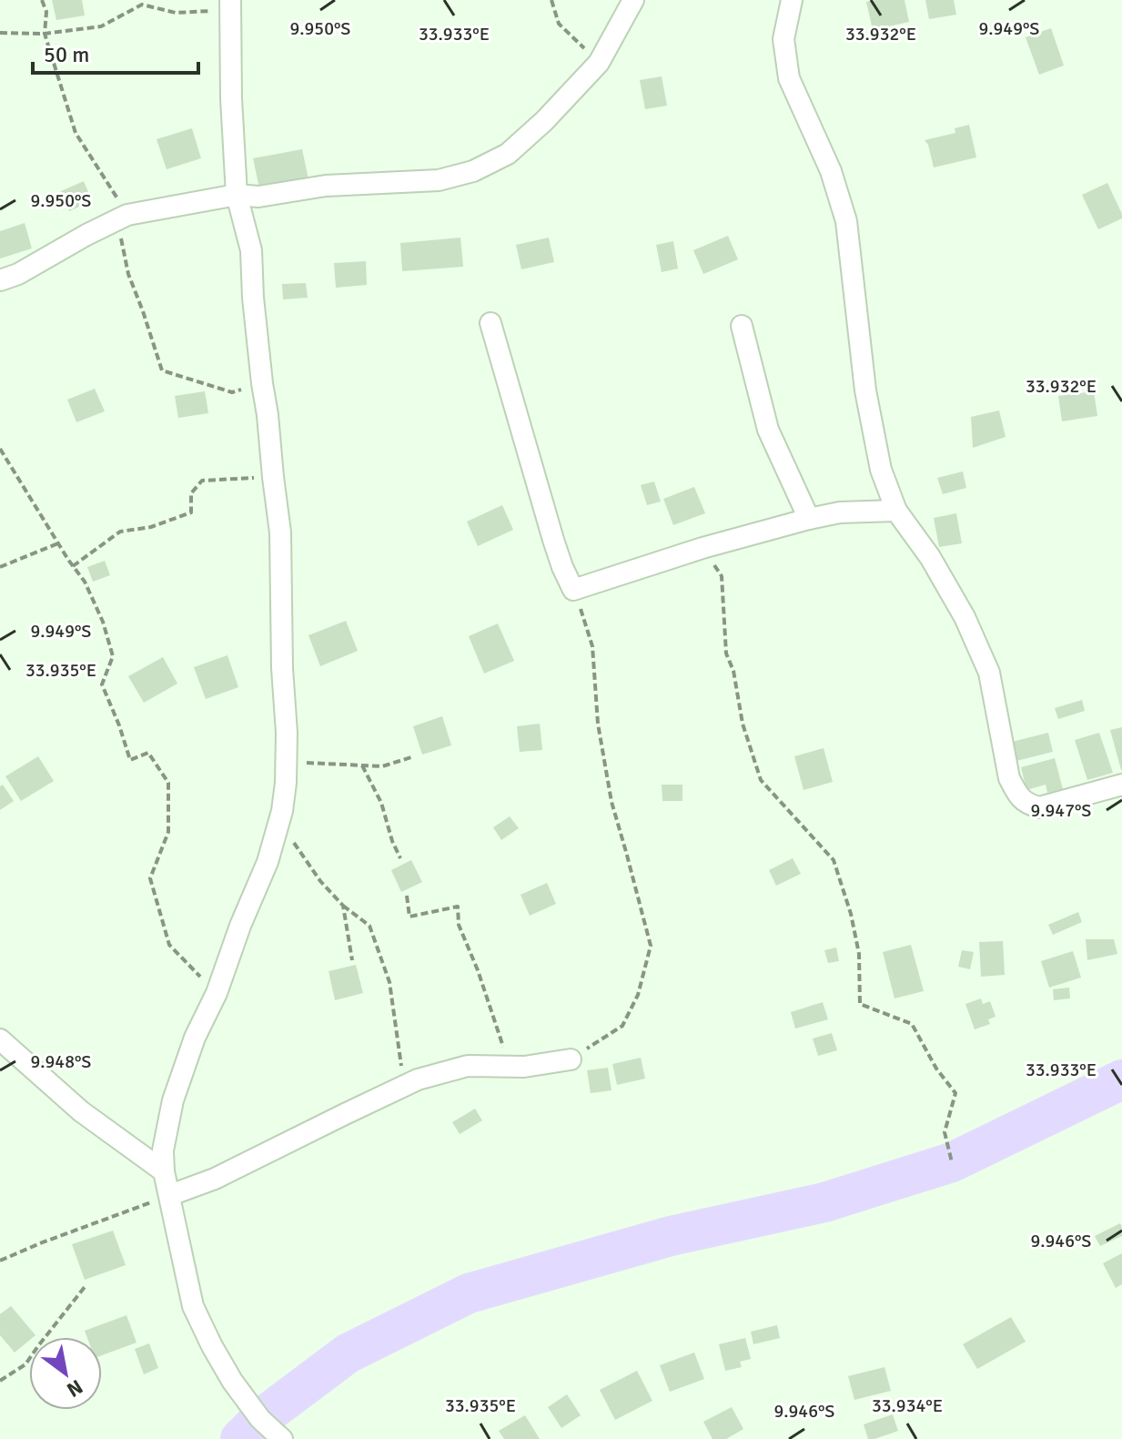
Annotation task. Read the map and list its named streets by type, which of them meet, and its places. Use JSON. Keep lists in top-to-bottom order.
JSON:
{
  "scale_bar": "50 m",
  "north": "bottom right",
  "coordinates": [
    "9.950°S",
    "9.949°S",
    "33.933°E",
    "33.932°E",
    "33.935°E",
    "9.947°S",
    "9.948°S",
    "9.946°S",
    "33.934°E"
  ]
}
